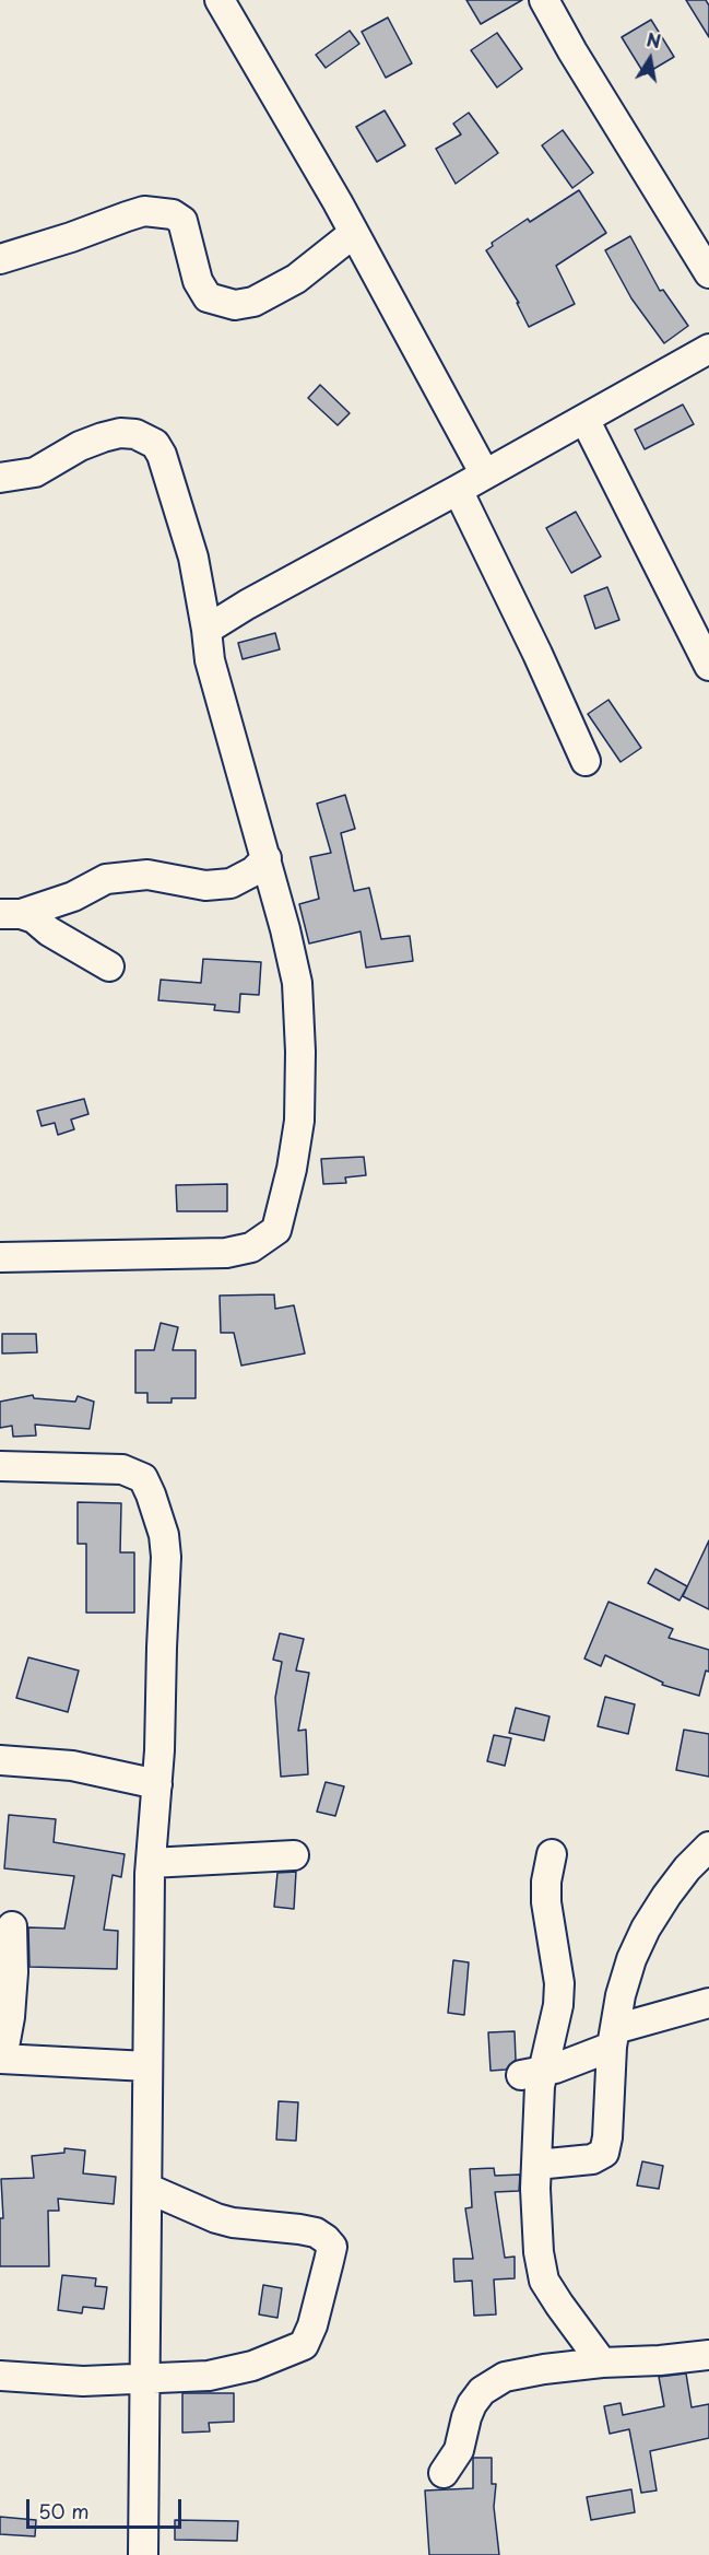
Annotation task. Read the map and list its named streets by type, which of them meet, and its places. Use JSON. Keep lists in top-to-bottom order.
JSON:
{
  "scale_bar": "50 m",
  "north": "top"
}
